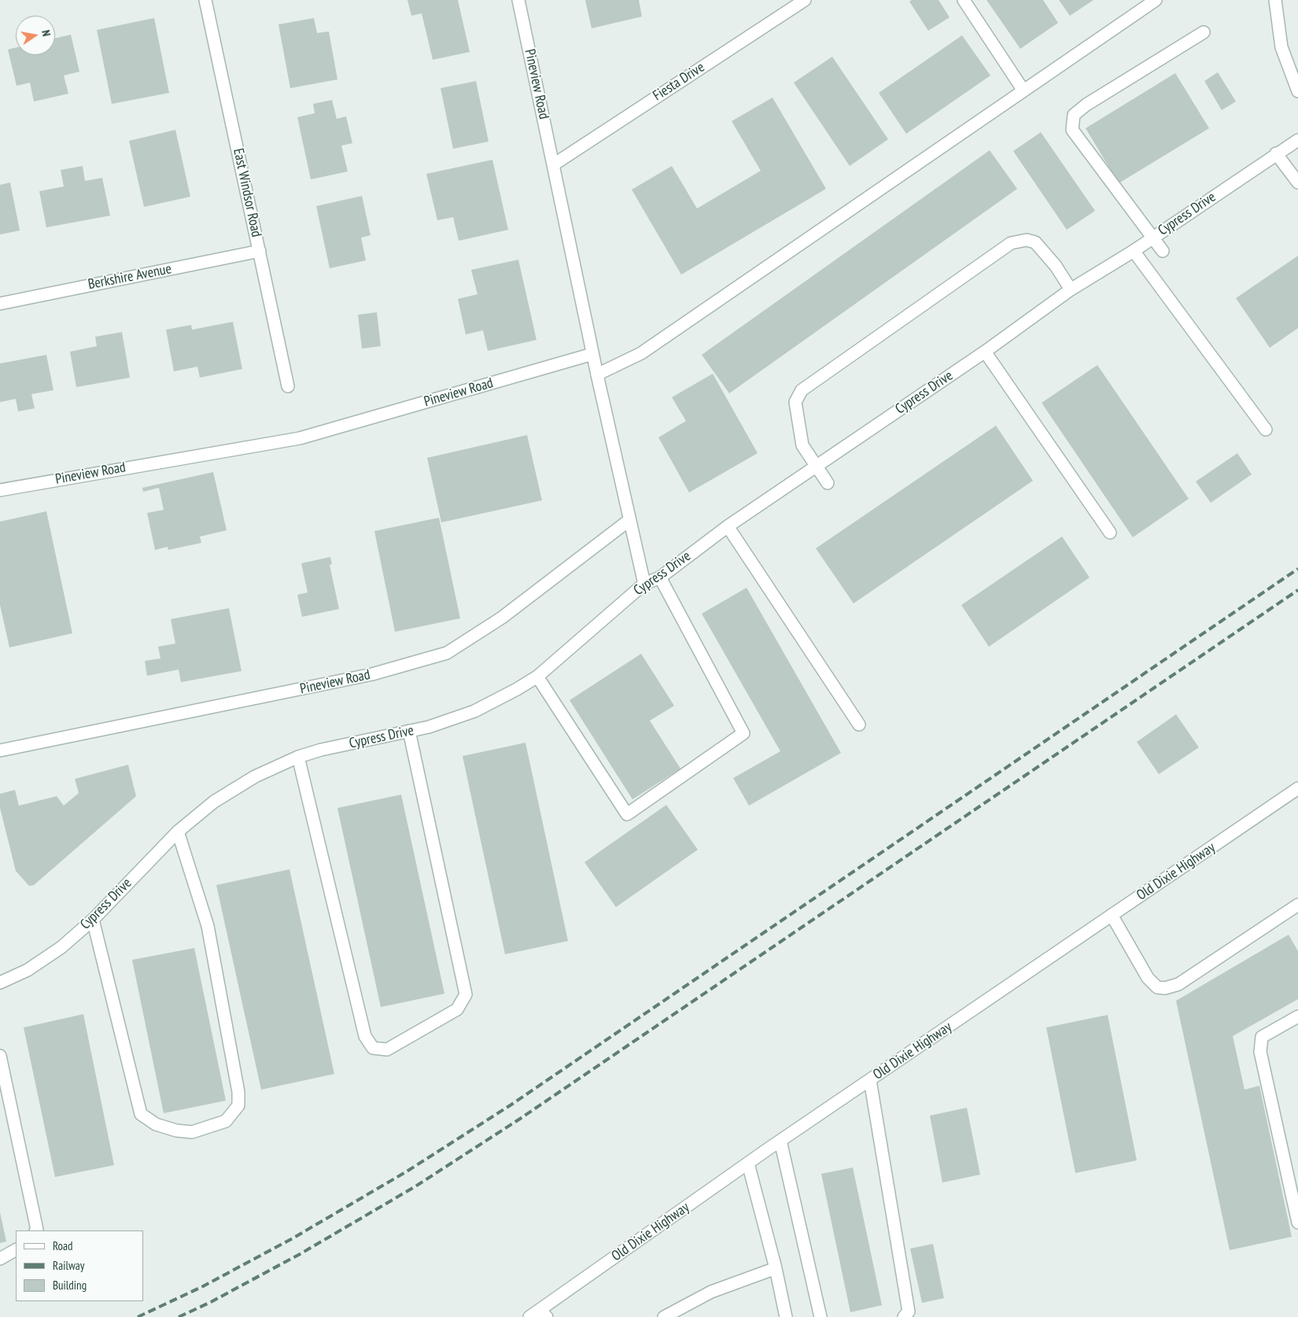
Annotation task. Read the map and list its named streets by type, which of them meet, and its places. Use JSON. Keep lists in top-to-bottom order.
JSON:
{
  "streets": {
    "street": [
      "Fiesta Drive",
      "Pineview Road",
      "East Windsor Road",
      "Cypress Drive",
      "Berkshire Avenue",
      "Old Dixie Highway"
    ]
  },
  "crossings": [
    ["Fiesta Drive", "Pineview Road"],
    ["Pineview Road", "Cypress Drive"],
    ["East Windsor Road", "Berkshire Avenue"]
  ],
  "legend": ["Road", "Railway", "Building"],
  "north": "right"
}
